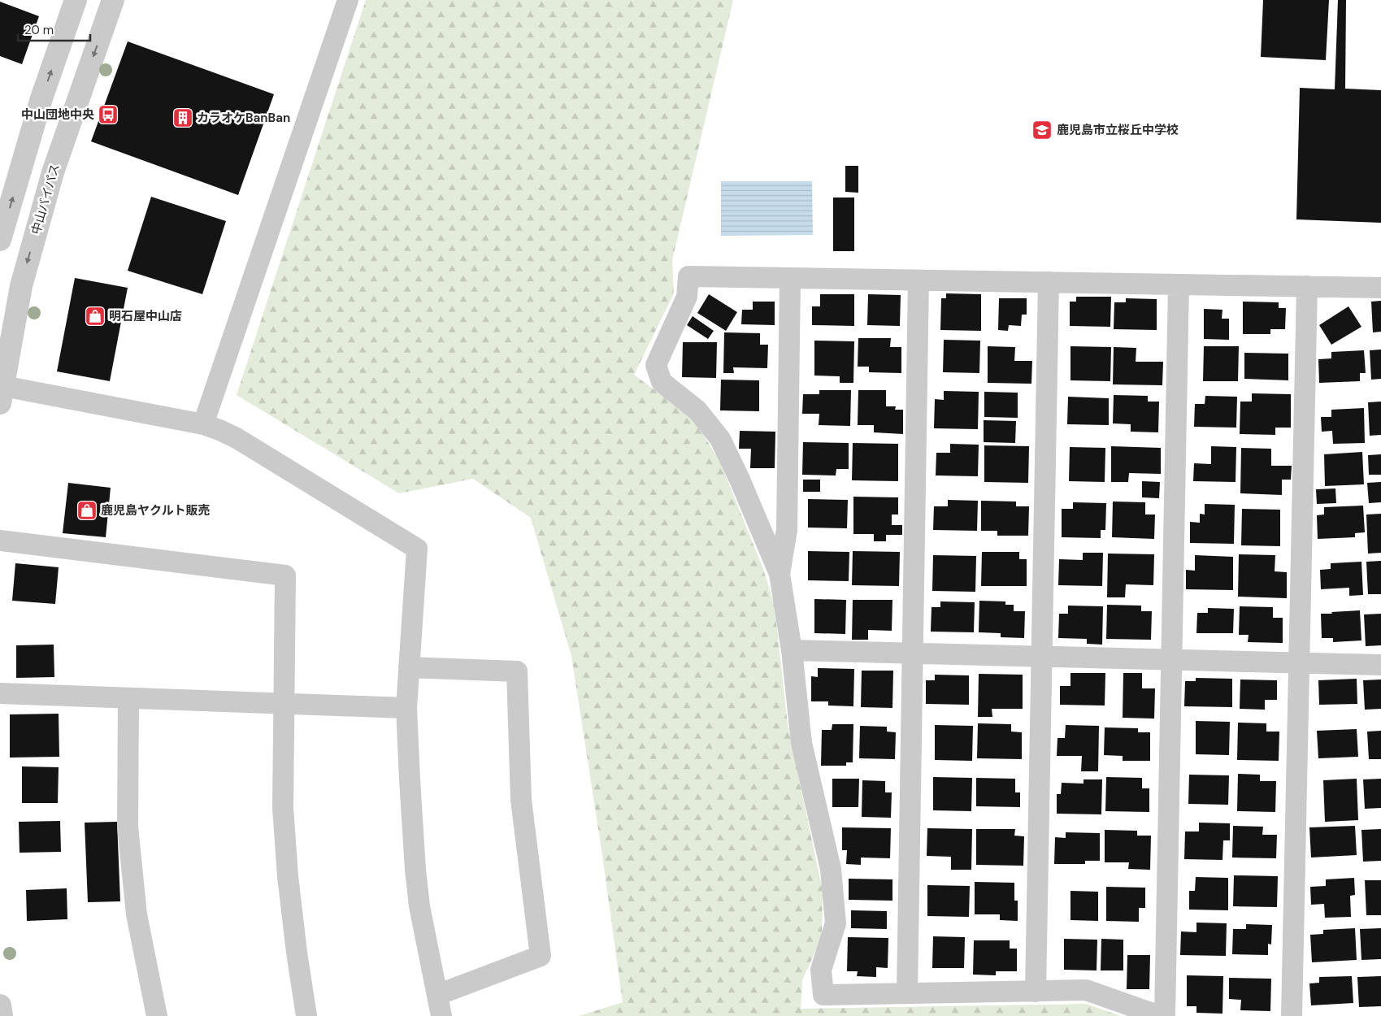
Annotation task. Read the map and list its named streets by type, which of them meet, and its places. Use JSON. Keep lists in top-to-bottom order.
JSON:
{
  "streets": {
    "street": ["中山バイパス"]
  },
  "places": {
    "bus stop": ["中山団地中央"],
    "building": ["カラオケBanBan"],
    "school or university": ["鹿児島市立桜丘中学校"],
    "shop": ["明石屋中山店", "鹿児島ヤクルト販売"]
  },
  "scale_bar": "20 m"
}
